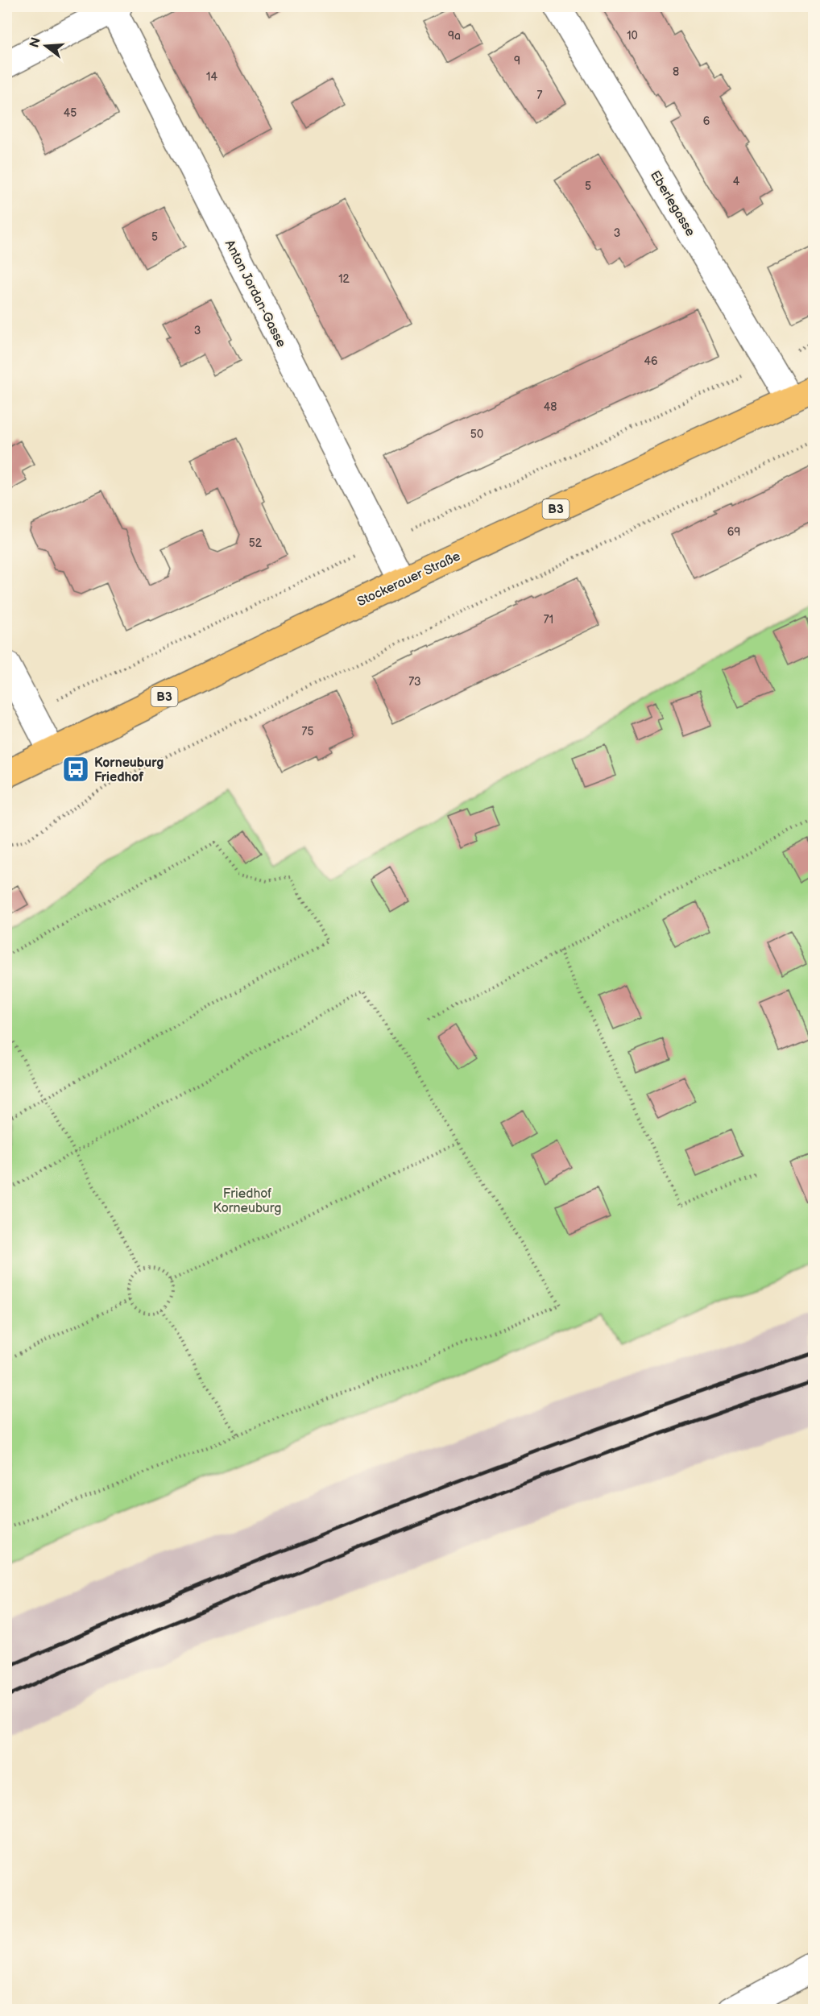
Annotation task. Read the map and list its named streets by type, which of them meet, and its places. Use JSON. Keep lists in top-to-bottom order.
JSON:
{
  "streets": {
    "main road": ["B3", "Stockerauer Straße"],
    "street": ["Eberlegasse", "Anton Jordan-Gasse"]
  },
  "crossings": [
    ["Eberlegasse", "Stockerauer Straße"],
    ["Anton Jordan-Gasse", "Stockerauer Straße"]
  ],
  "parks": ["Friedhof Korneuburg"],
  "places": {
    "bus stop": ["Korneuburg Friedhof"]
  },
  "house_numbers": [
    "9a",
    "10",
    "9",
    "8",
    "14",
    "7",
    "45",
    "6",
    "4",
    "5",
    "3",
    "5",
    "12",
    "3",
    "46",
    "48",
    "50",
    "69",
    "52",
    "71",
    "73",
    "75"
  ],
  "north": "left"
}
